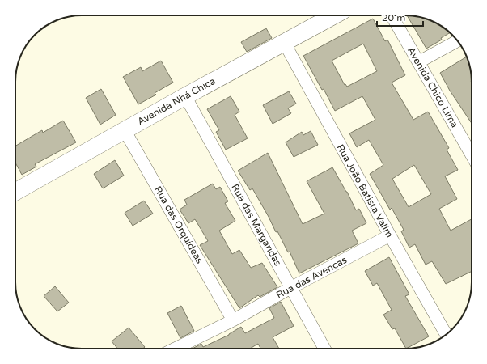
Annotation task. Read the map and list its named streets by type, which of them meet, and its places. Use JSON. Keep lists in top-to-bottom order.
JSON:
{
  "streets": {
    "street": [
      "Avenida Chico Lima",
      "Avenida Nhá Chica",
      "Rua João Batista Valim",
      "Rua das Orquídeas",
      "Rua das Margaridas",
      "Rua das Avencas"
    ]
  },
  "crossings": [
    ["Avenida Nhá Chica", "Rua João Batista Valim"],
    ["Avenida Nhá Chica", "Rua das Orquídeas"],
    ["Avenida Nhá Chica", "Rua das Margaridas"],
    ["Rua João Batista Valim", "Rua das Avencas"],
    ["Rua das Orquídeas", "Rua das Avencas"],
    ["Rua das Margaridas", "Rua das Avencas"]
  ],
  "scale_bar": "20 m"
}
